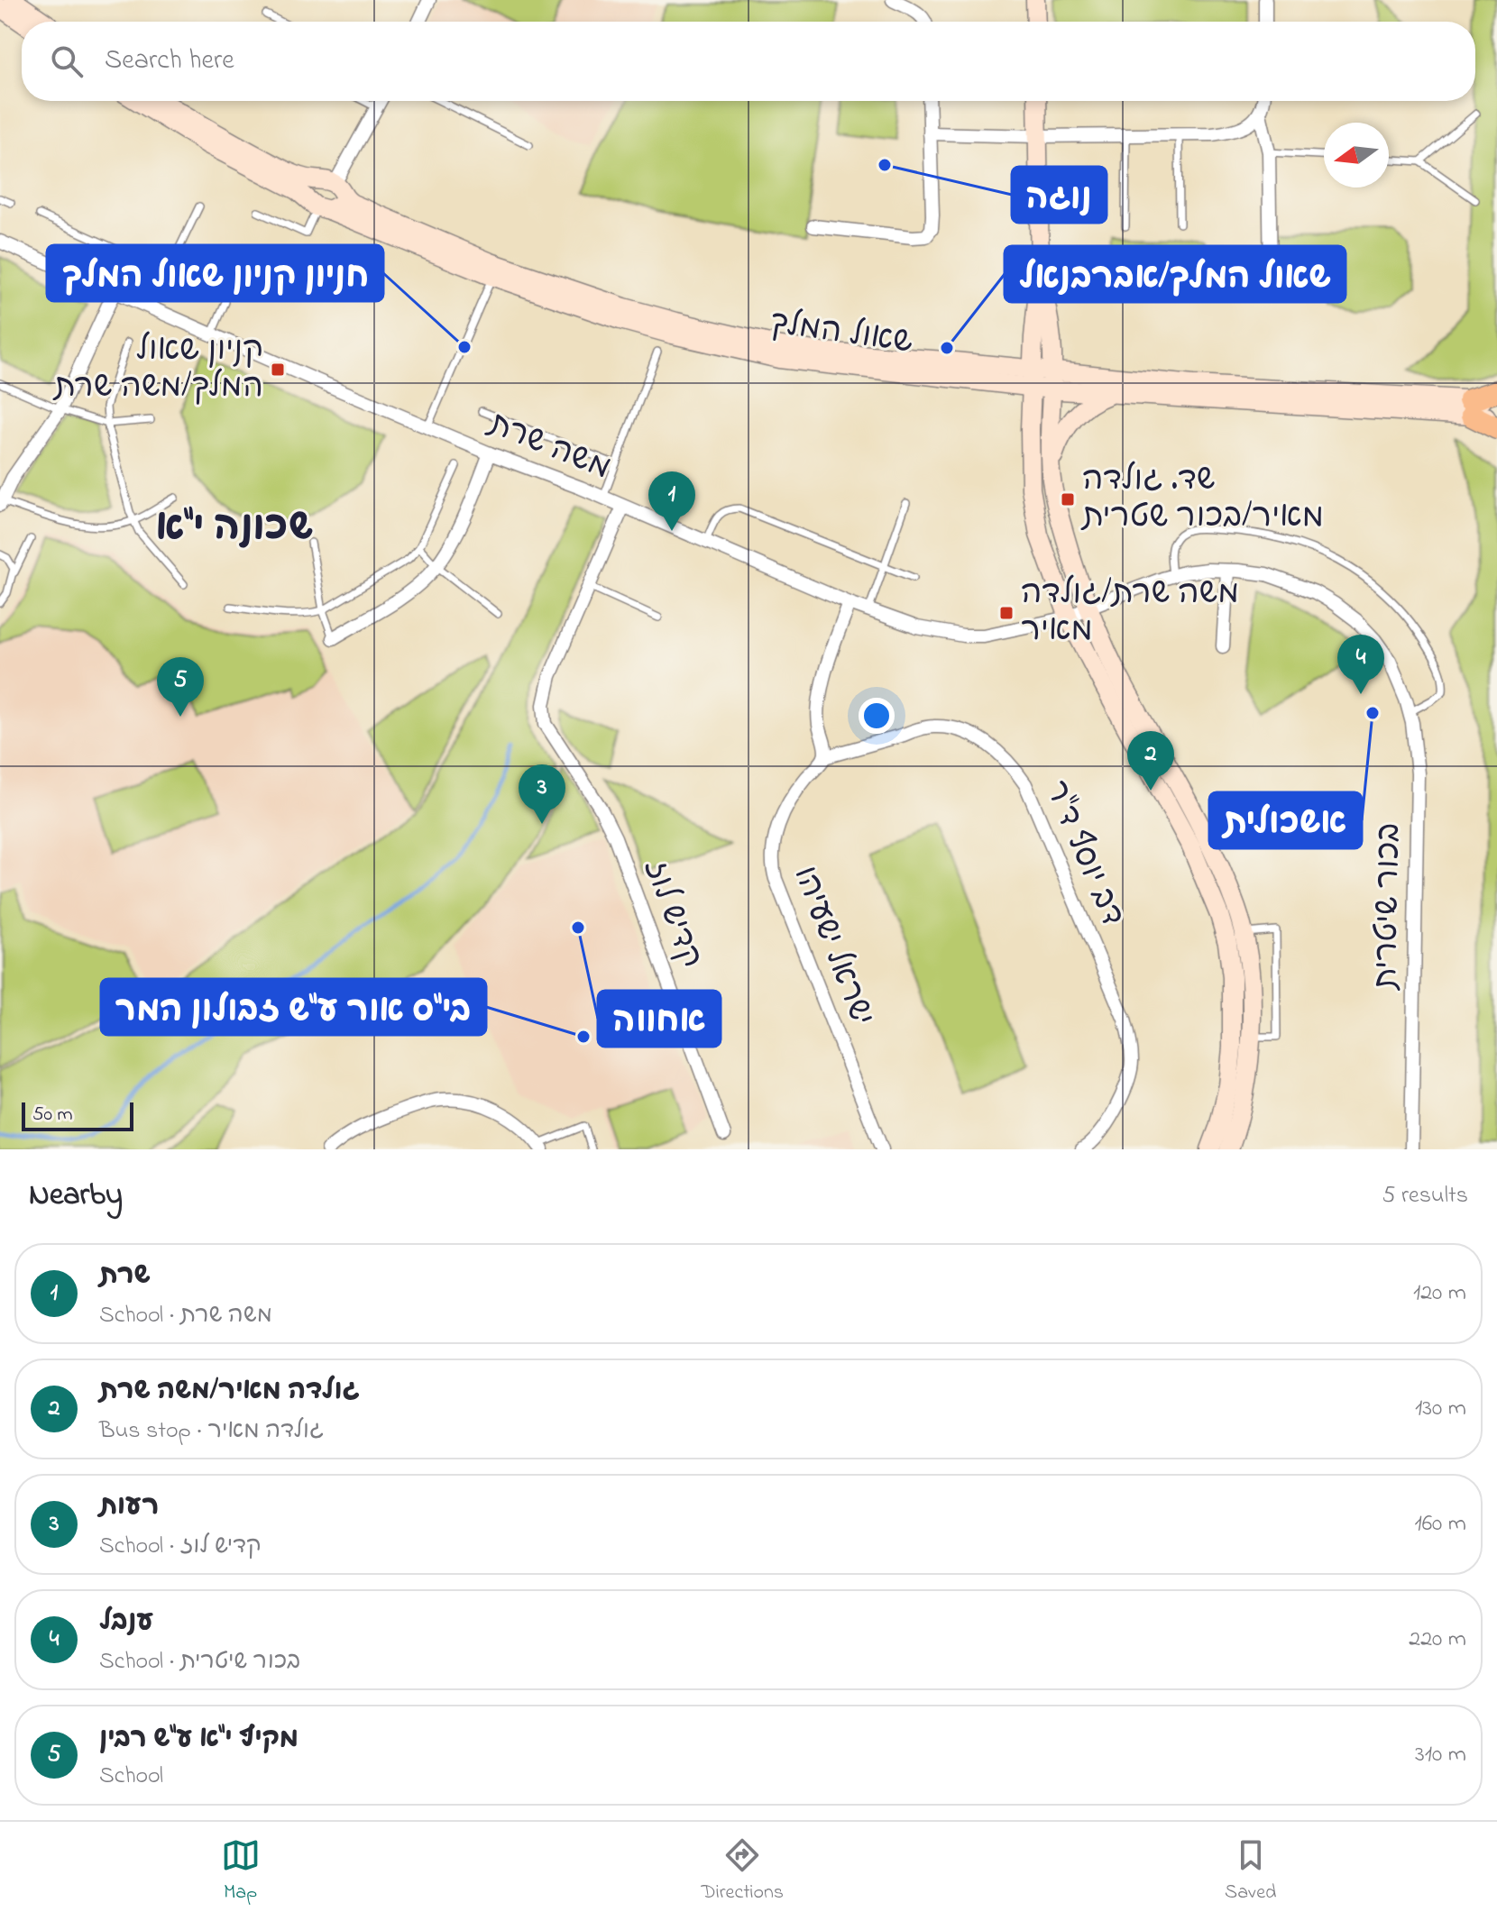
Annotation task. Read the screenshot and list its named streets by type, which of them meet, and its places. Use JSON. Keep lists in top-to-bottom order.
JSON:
{
  "streets": {
    "street": [
      "שאול המלך",
      "משה שרת",
      "דב יוסף ד\"ר",
      "בכור שיטרית",
      "קדיש לוז",
      "ישראל ישעיהו"
    ]
  },
  "crossings": [
    ["משה שרת", "בכור שיטרית"],
    ["דב יוסף ד\"ר", "ישראל ישעיהו"]
  ],
  "districts": ["שכונה י\"א"],
  "places": {
    "other": [
      "נוגה",
      "חניון קניון שאול המלך",
      "שאול המלך/אברבנאל",
      "אשכולית",
      "אחווה",
      "בי\"ס אור ע\"ש זבולון המר"
    ],
    "transit": ["קניון שאול המלך/משה שרת", "שד. גולדה מאיר/בכור שטרית", "משה שרת/גולדה מאיר"]
  },
  "scale_bar": "50 m",
  "north": "left",
  "page": {
    "search": "Search here",
    "pins": [
      "1",
      "4",
      "5",
      "2",
      "3"
    ],
    "scale": "50 m",
    "heading": ["Nearby", "5 results"],
    "list": [
      {
        "mark": "1",
        "name": "שרת",
        "note": "School · משה שרת",
        "value": "120 m"
      },
      {
        "mark": "2",
        "name": "גולדה מאיר/משה שרת",
        "note": "Bus stop · גולדה מאיר",
        "value": "130 m"
      },
      {
        "mark": "3",
        "name": "רעות",
        "note": "School · קדיש לוז",
        "value": "160 m"
      },
      {
        "mark": "4",
        "name": "ענבל",
        "note": "School · בכור שיטרית",
        "value": "220 m"
      },
      {
        "mark": "5",
        "name": "מקיף י\"א ע\"ש רבין",
        "note": "School",
        "value": "310 m"
      }
    ],
    "nav": ["Map", "Directions", "Saved"]
  }
}
